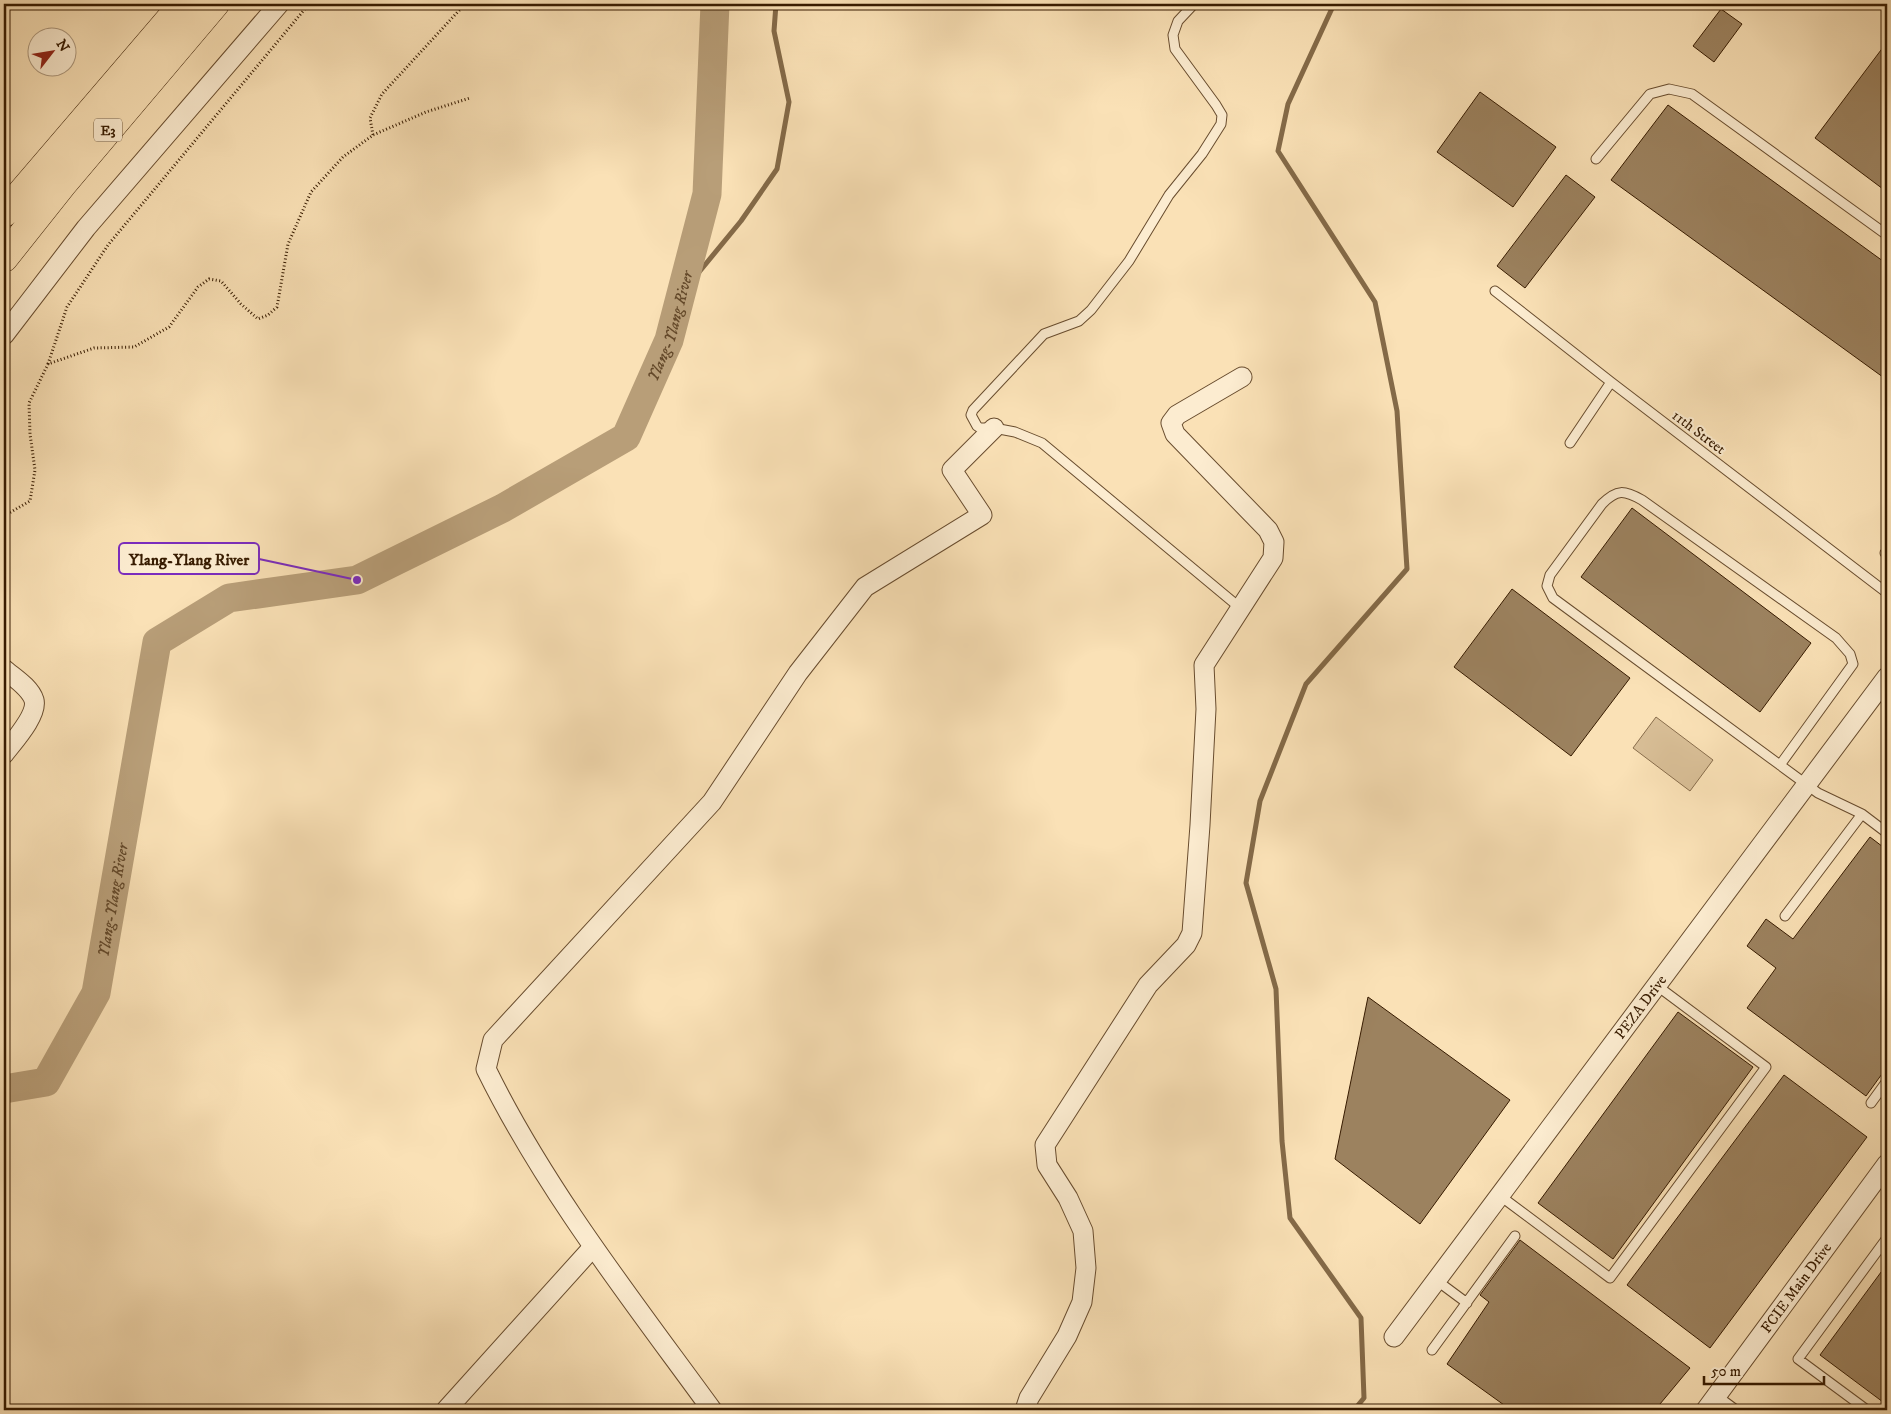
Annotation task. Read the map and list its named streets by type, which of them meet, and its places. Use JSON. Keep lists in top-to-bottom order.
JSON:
{
  "streets": {
    "highway": ["E3"],
    "street": ["PEZA Drive", "FCIE Main Drive"],
    "lane": ["11th Street"]
  },
  "water": ["Ylang-Ylang River"],
  "places": ["Ylang-Ylang River"],
  "scale_bar": "50 m",
  "north": "top right"
}
